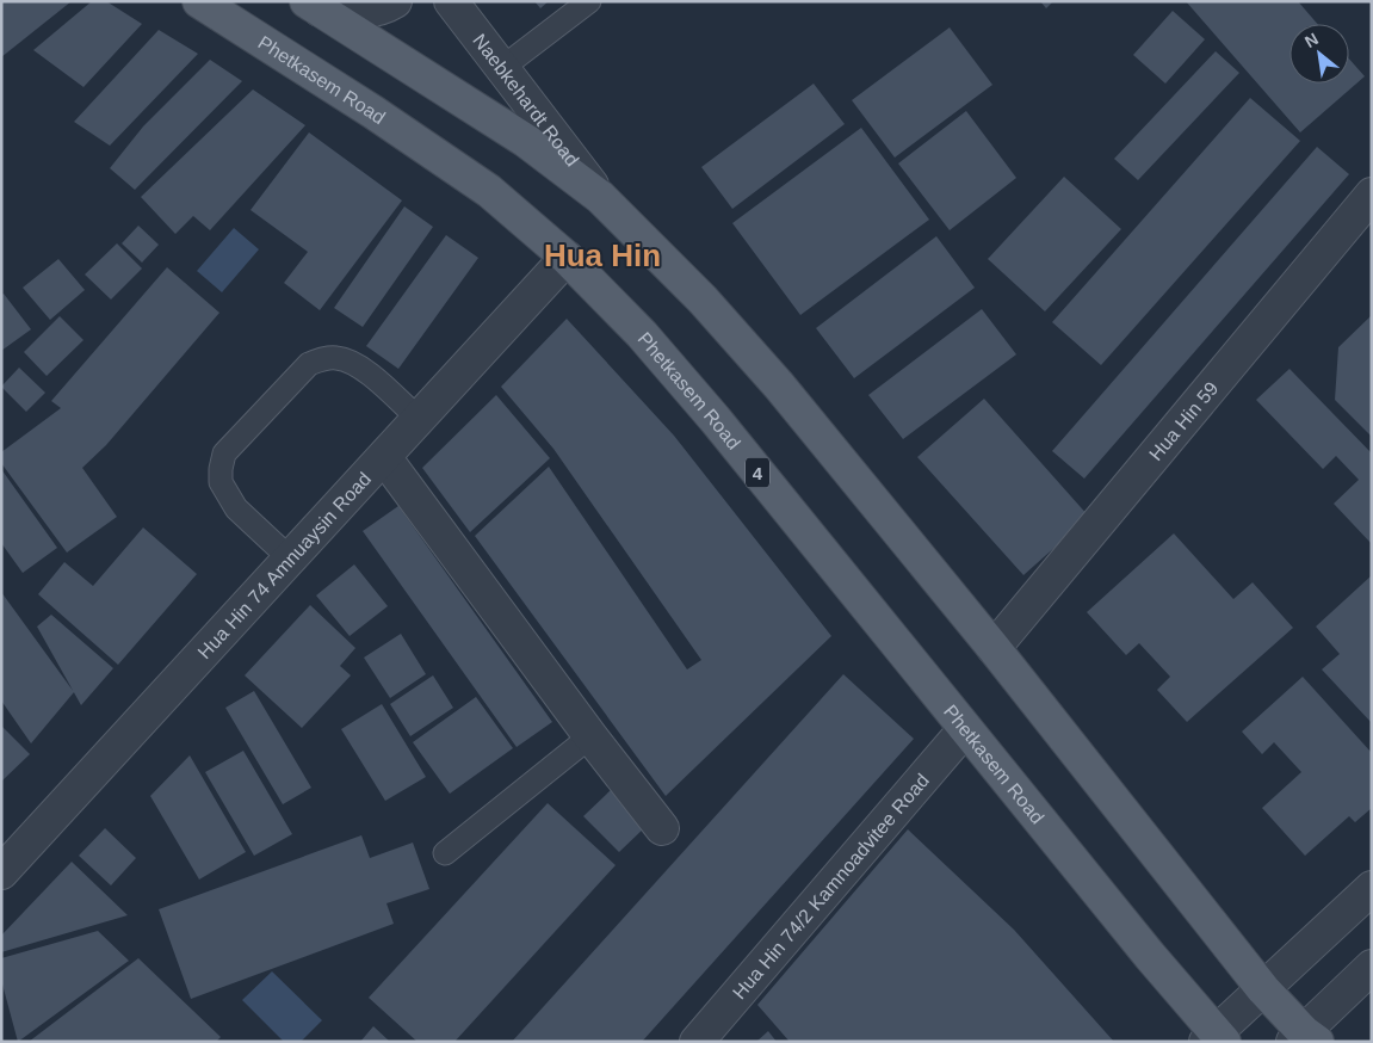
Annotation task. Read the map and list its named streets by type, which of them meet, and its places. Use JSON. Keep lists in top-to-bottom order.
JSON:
{
  "streets": {
    "main road": ["Phetkasem Road", "4"],
    "street": [
      "Naebkehardt Road",
      "Hua Hin 59",
      "Hua Hin 74 Amnuaysin Road",
      "Hua Hin 74/2 Kamnoadvitee Road"
    ]
  },
  "crossings": [
    ["Phetkasem Road", "Hua Hin 74 Amnuaysin Road"],
    ["Phetkasem Road", "Hua Hin 74/2 Kamnoadvitee Road"]
  ],
  "districts": ["Hua Hin"],
  "north": "top left"
}
